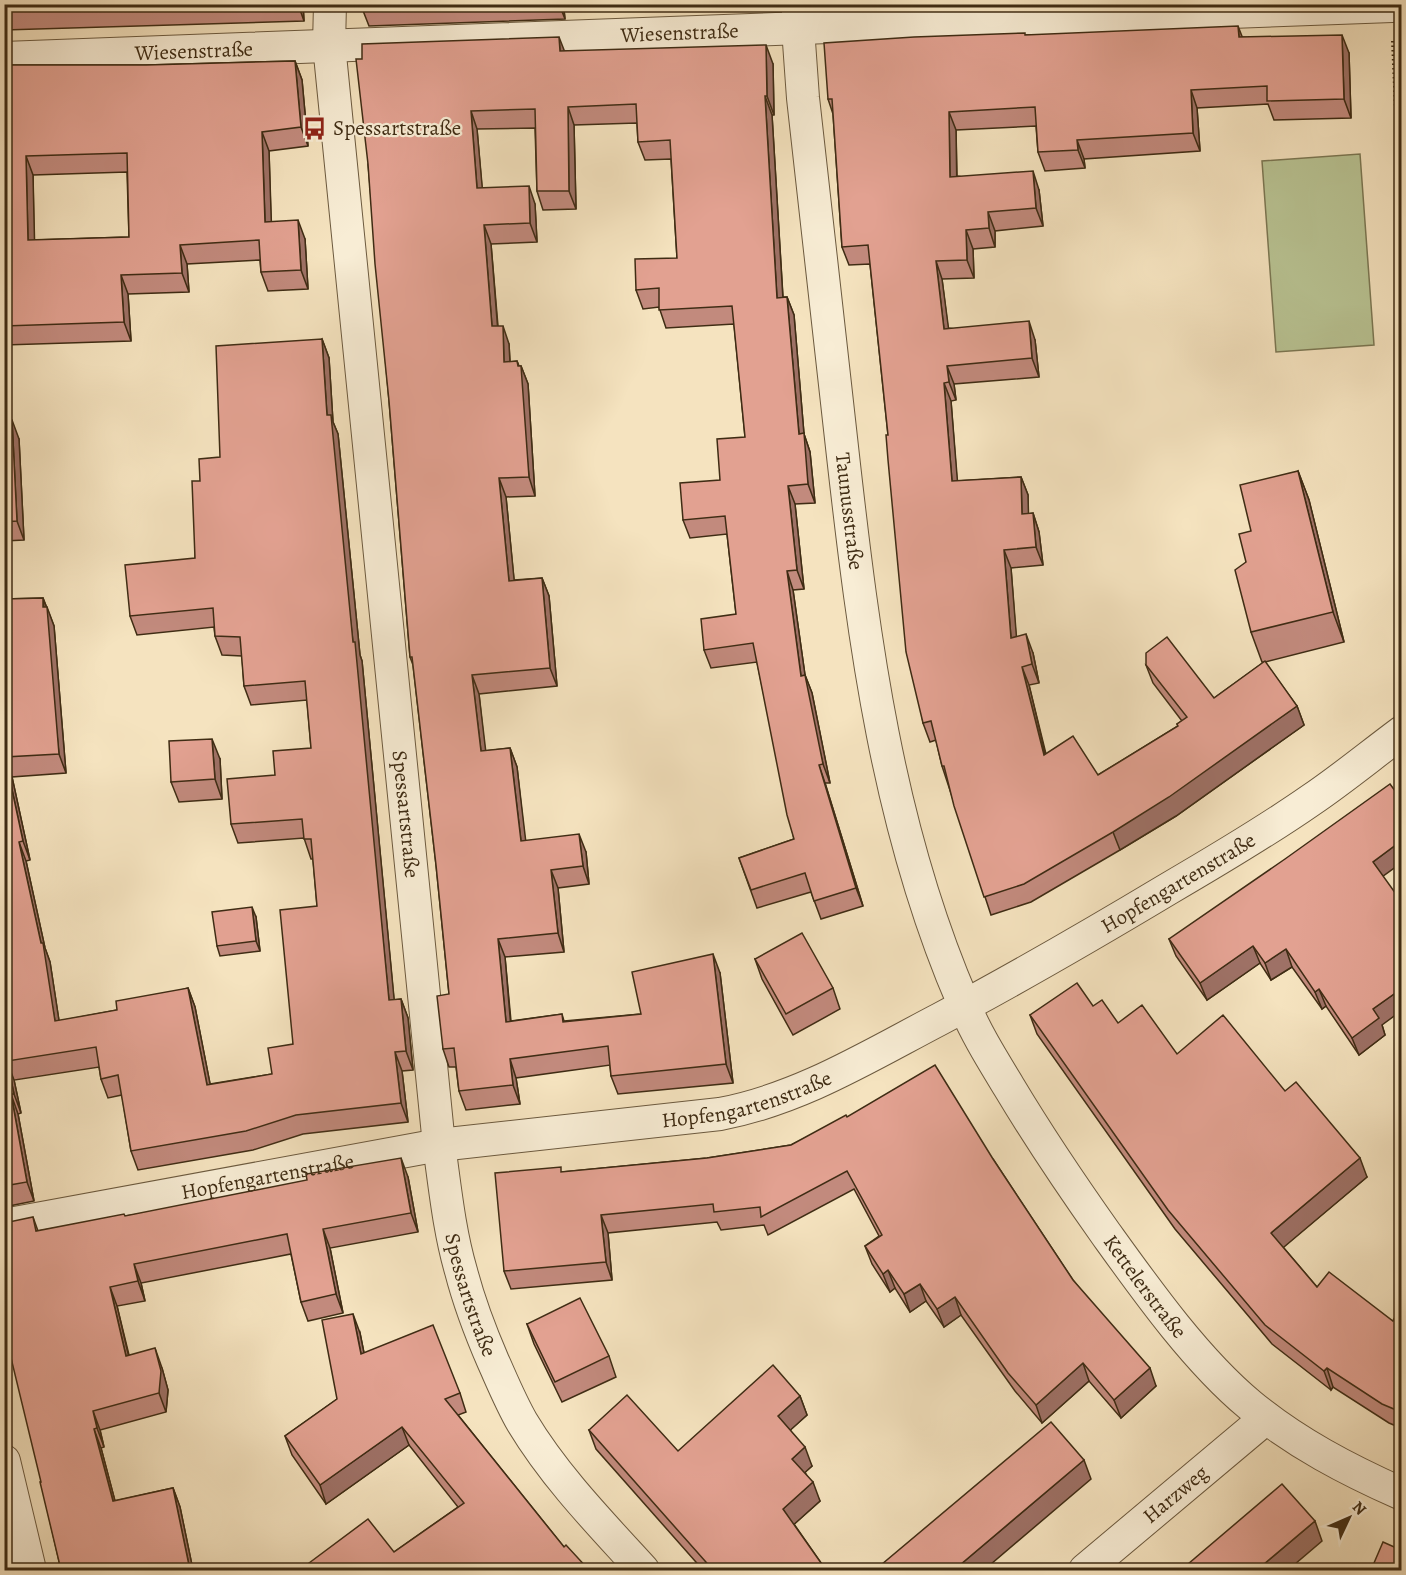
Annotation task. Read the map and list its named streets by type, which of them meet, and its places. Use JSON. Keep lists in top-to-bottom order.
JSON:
{
  "streets": {
    "street": [
      "Wiesenstraße",
      "Taunusstraße",
      "Spessartstraße",
      "Hopfengartenstraße",
      "Kettelerstraße",
      "Harzweg"
    ]
  },
  "crossings": [
    ["Wiesenstraße", "Taunusstraße"],
    ["Wiesenstraße", "Spessartstraße"],
    ["Taunusstraße", "Hopfengartenstraße"],
    ["Taunusstraße", "Kettelerstraße"],
    ["Spessartstraße", "Hopfengartenstraße"],
    ["Hopfengartenstraße", "Kettelerstraße"],
    ["Kettelerstraße", "Harzweg"]
  ],
  "places": {
    "bus stop": ["Spessartstraße"]
  },
  "north": "top right"
}
